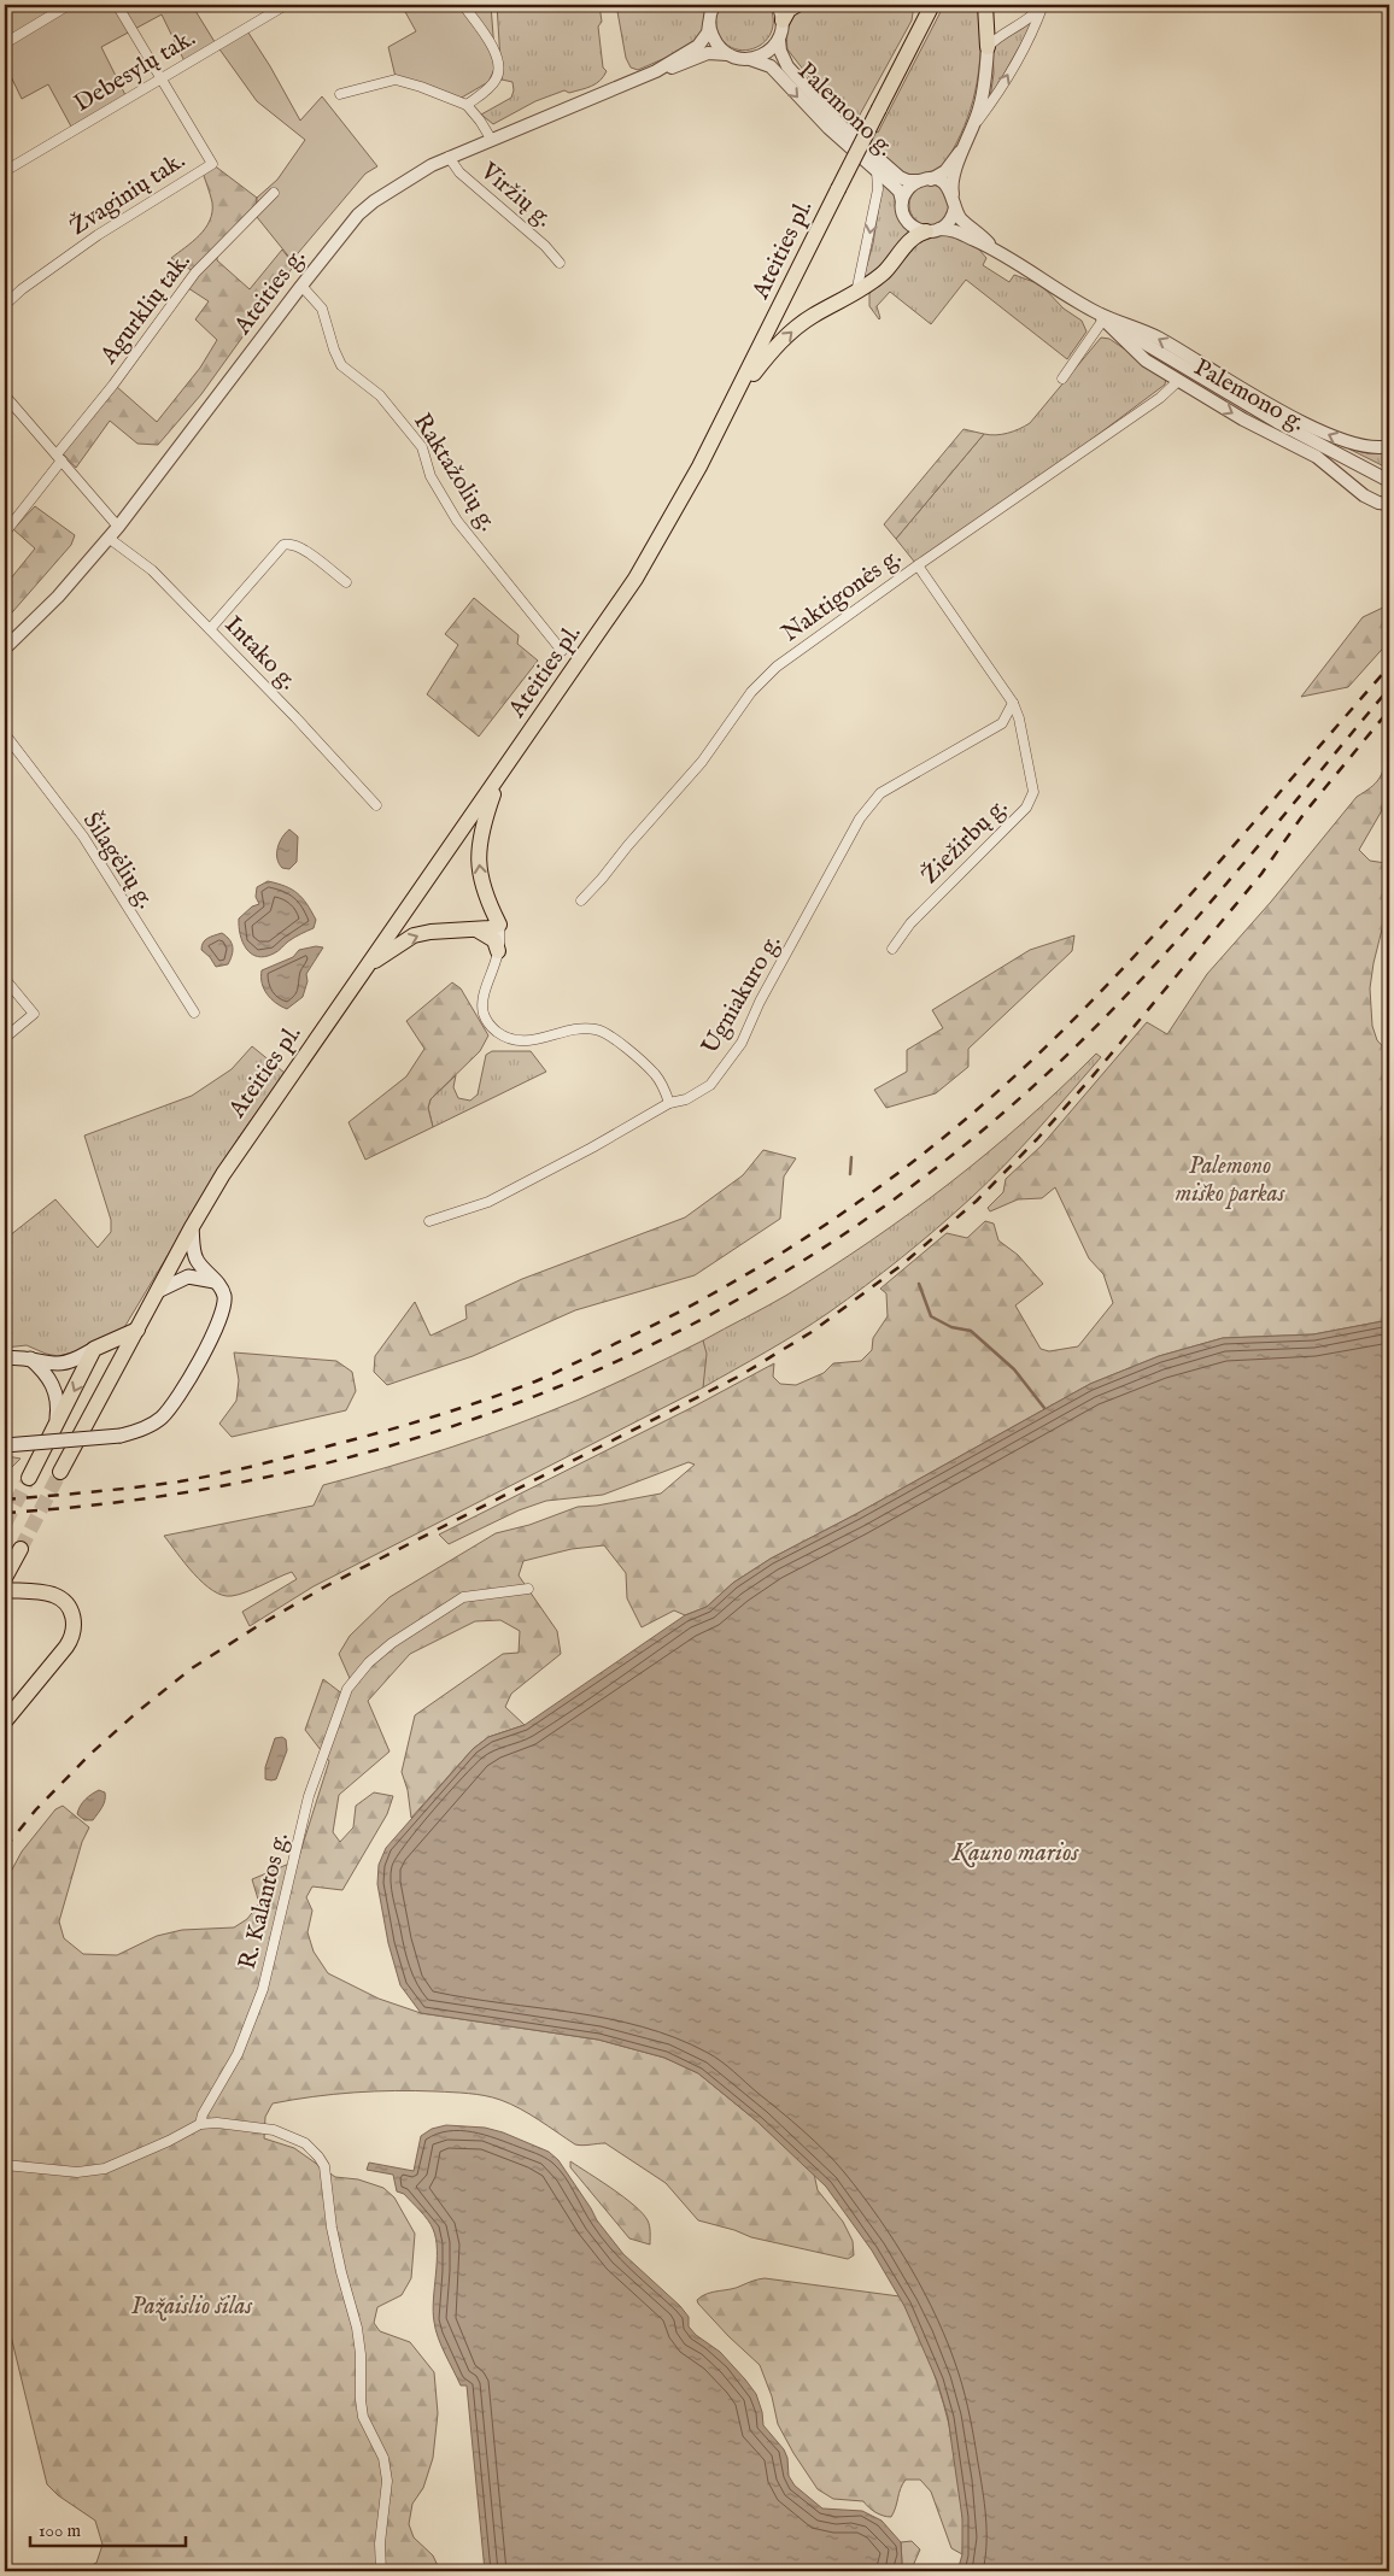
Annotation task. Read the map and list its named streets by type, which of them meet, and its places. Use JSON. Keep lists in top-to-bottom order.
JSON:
{
  "streets": {
    "main road": ["Ateities pl."],
    "street": [
      "Debesylų tak.",
      "Palemono g.",
      "Žvaginių tak.",
      "Viržių g.",
      "Ateities g.",
      "Agurklių tak.",
      "Raktažolių g.",
      "Naktigonės g.",
      "Intako g.",
      "Žiežirbų g.",
      "Šilagėlių g.",
      "Ugniakuro g.",
      "R. Kalantos g."
    ]
  },
  "crossings": [
    ["Debesylų tak.", "Žvaginių tak."],
    ["Palemono g.", "Ateities g."],
    ["Palemono g.", "Naktigonės g."],
    ["Viržių g.", "Ateities g."],
    ["Ateities g.", "Raktažolių g."],
    ["Ateities g.", "Intako g."],
    ["Naktigonės g.", "Žiežirbų g."],
    ["Žiežirbų g.", "Ugniakuro g."]
  ],
  "water": ["Kauno marios"],
  "parks": ["Palemono miško parkas", "Pažaislio šilas"],
  "scale_bar": "100 m"
}
